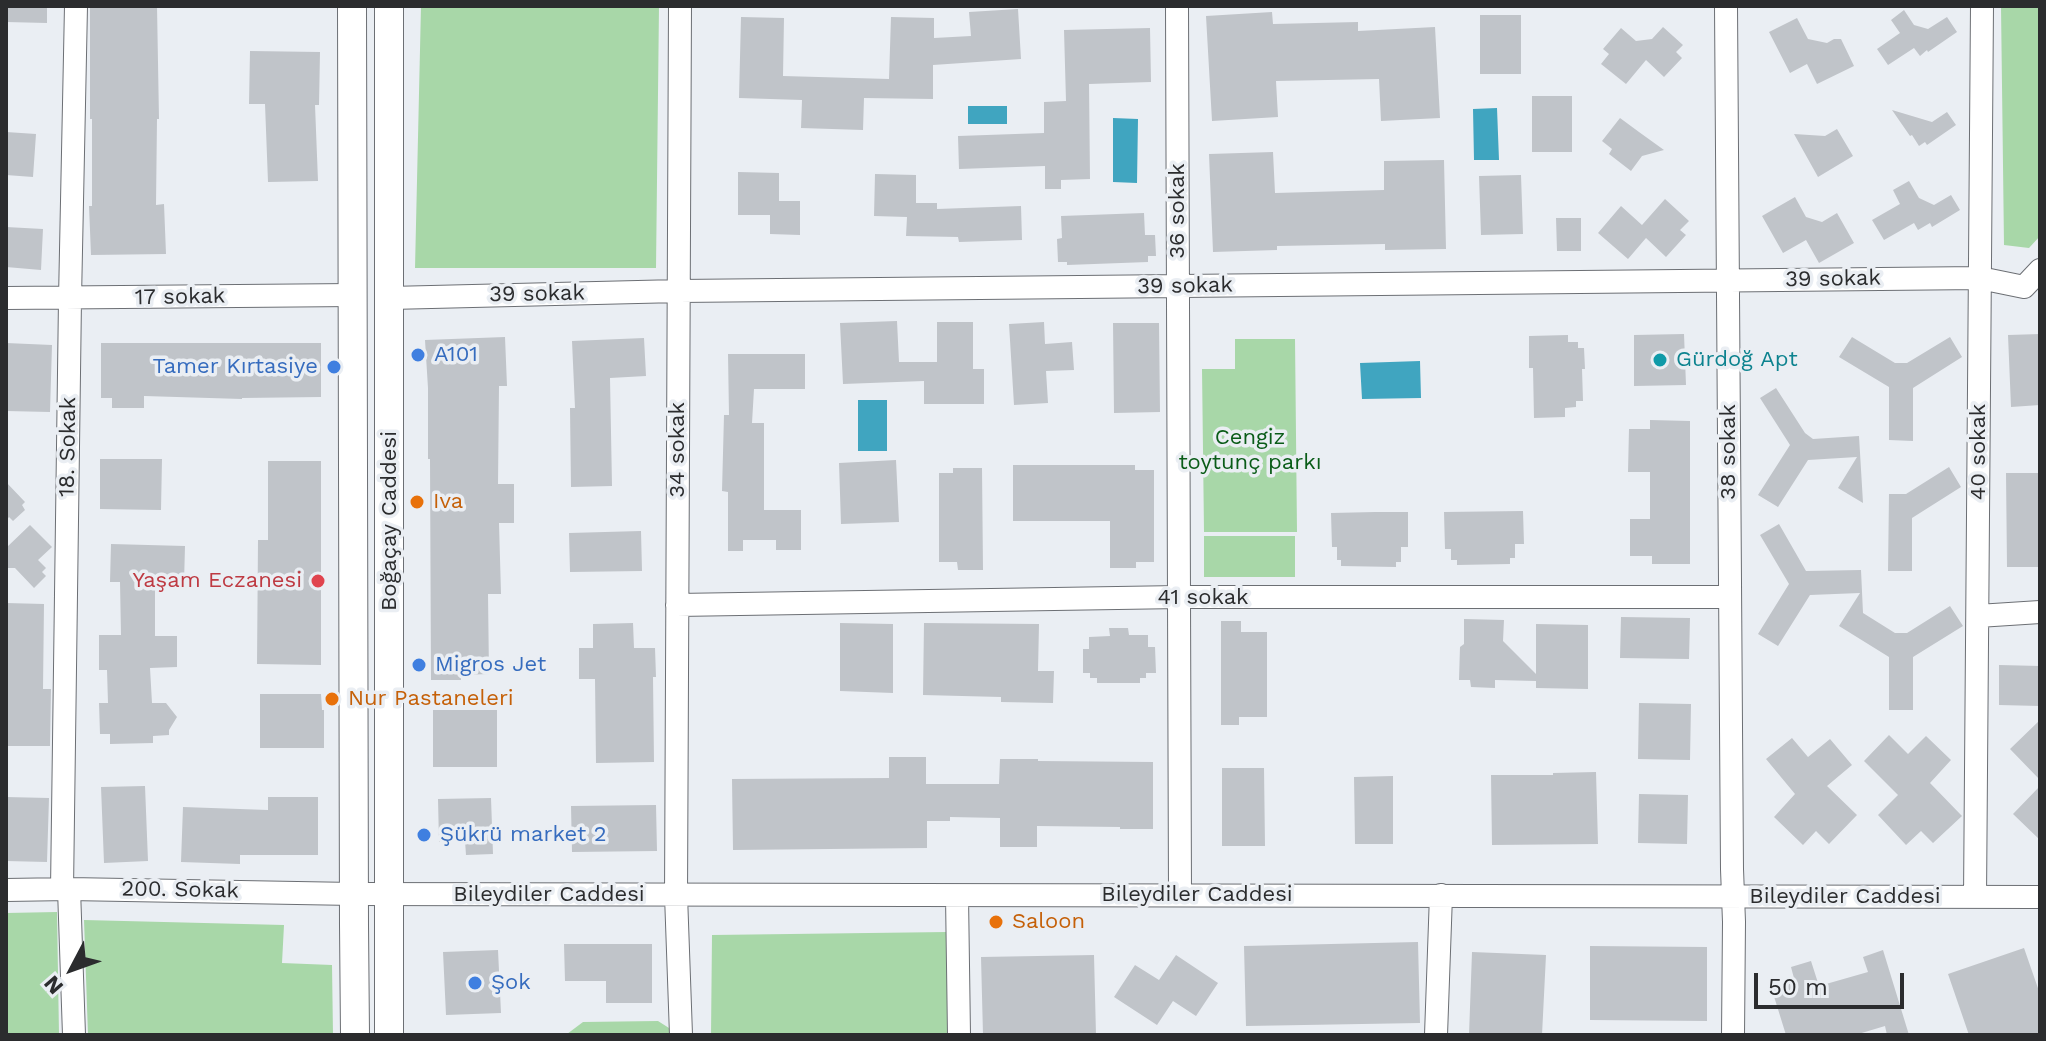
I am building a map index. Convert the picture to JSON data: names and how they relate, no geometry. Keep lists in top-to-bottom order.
{
  "streets": {
    "main road": ["Boğaçay Caddesi"],
    "street": [
      "36 sokak",
      "39 sokak",
      "17 sokak",
      "18. Sokak",
      "34 sokak",
      "38 sokak",
      "40 sokak",
      "41 sokak",
      "200. Sokak",
      "Bileydiler Caddesi"
    ]
  },
  "crossings": [
    ["36 sokak", "39 sokak"],
    ["36 sokak", "41 sokak"],
    ["36 sokak", "Bileydiler Caddesi"],
    ["39 sokak", "34 sokak"],
    ["39 sokak", "38 sokak"],
    ["39 sokak", "40 sokak"],
    ["39 sokak", "Boğaçay Caddesi"],
    ["17 sokak", "18. Sokak"],
    ["17 sokak", "Boğaçay Caddesi"],
    ["18. Sokak", "200. Sokak"],
    ["34 sokak", "41 sokak"],
    ["34 sokak", "Bileydiler Caddesi"],
    ["38 sokak", "41 sokak"],
    ["38 sokak", "Bileydiler Caddesi"],
    ["40 sokak", "Bileydiler Caddesi"],
    ["Boğaçay Caddesi", "200. Sokak"],
    ["Boğaçay Caddesi", "Bileydiler Caddesi"],
    ["200. Sokak", "Bileydiler Caddesi"]
  ],
  "parks": ["Cengiz toytunç parkı"],
  "places": [
    "A101",
    "Gürdoğ Apt",
    "Tamer Kırtasiye",
    "Iva",
    "Yaşam Eczanesi",
    "Migros Jet",
    "Nur Pastaneleri",
    "Şükrü market 2",
    "Saloon",
    "Şok"
  ],
  "scale_bar": "50 m",
  "north": "bottom left"
}
